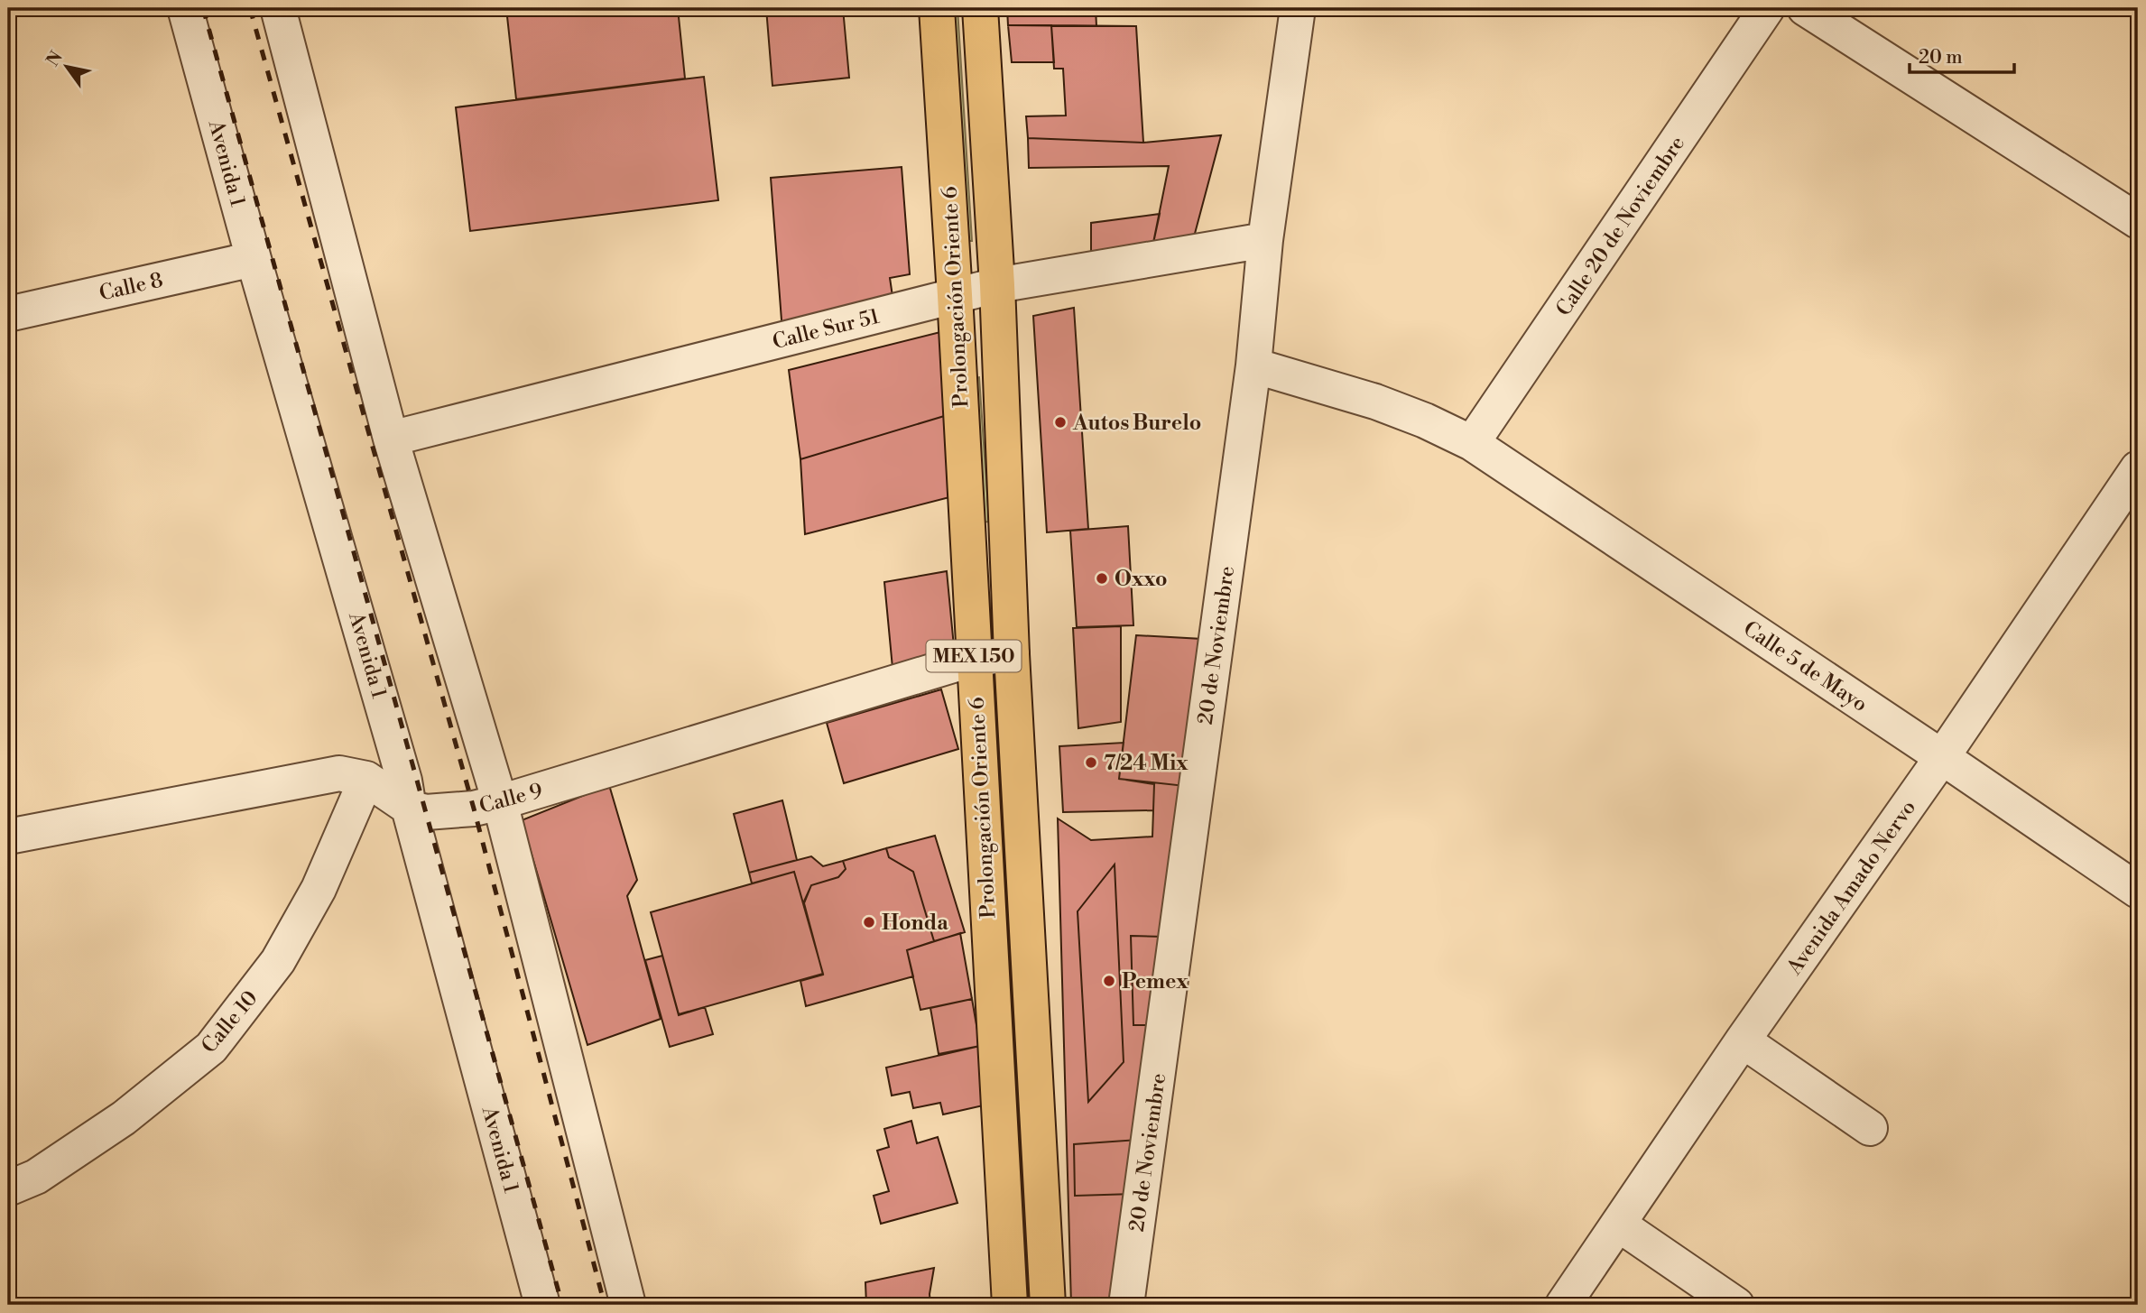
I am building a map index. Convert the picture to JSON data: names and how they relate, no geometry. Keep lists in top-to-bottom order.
{
  "streets": {
    "main road": ["Prolongación Oriente 6", "MEX 150"],
    "street": [
      "Avenida 1",
      "Calle 20 de Noviembre",
      "Calle 8",
      "Calle Sur 51",
      "20 de Noviembre",
      "Calle 5 de Mayo",
      "Calle 9",
      "Avenida Amado Nervo",
      "Calle 10"
    ]
  },
  "crossings": [
    ["Avenida 1", "Calle 8"],
    ["Avenida 1", "Calle 9"],
    ["Calle 20 de Noviembre", "Calle 5 de Mayo"],
    ["Prolongación Oriente 6", "Calle Sur 51"],
    ["Prolongación Oriente 6", "Calle 9"],
    ["Calle Sur 51", "20 de Noviembre"],
    ["Calle 5 de Mayo", "Avenida Amado Nervo"],
    ["Calle 9", "Calle 10"]
  ],
  "places": [
    "Autos Burelo",
    "Oxxo",
    "7/24 Mix",
    "Honda",
    "Pemex"
  ],
  "scale_bar": "20 m",
  "north": "top left"
}
